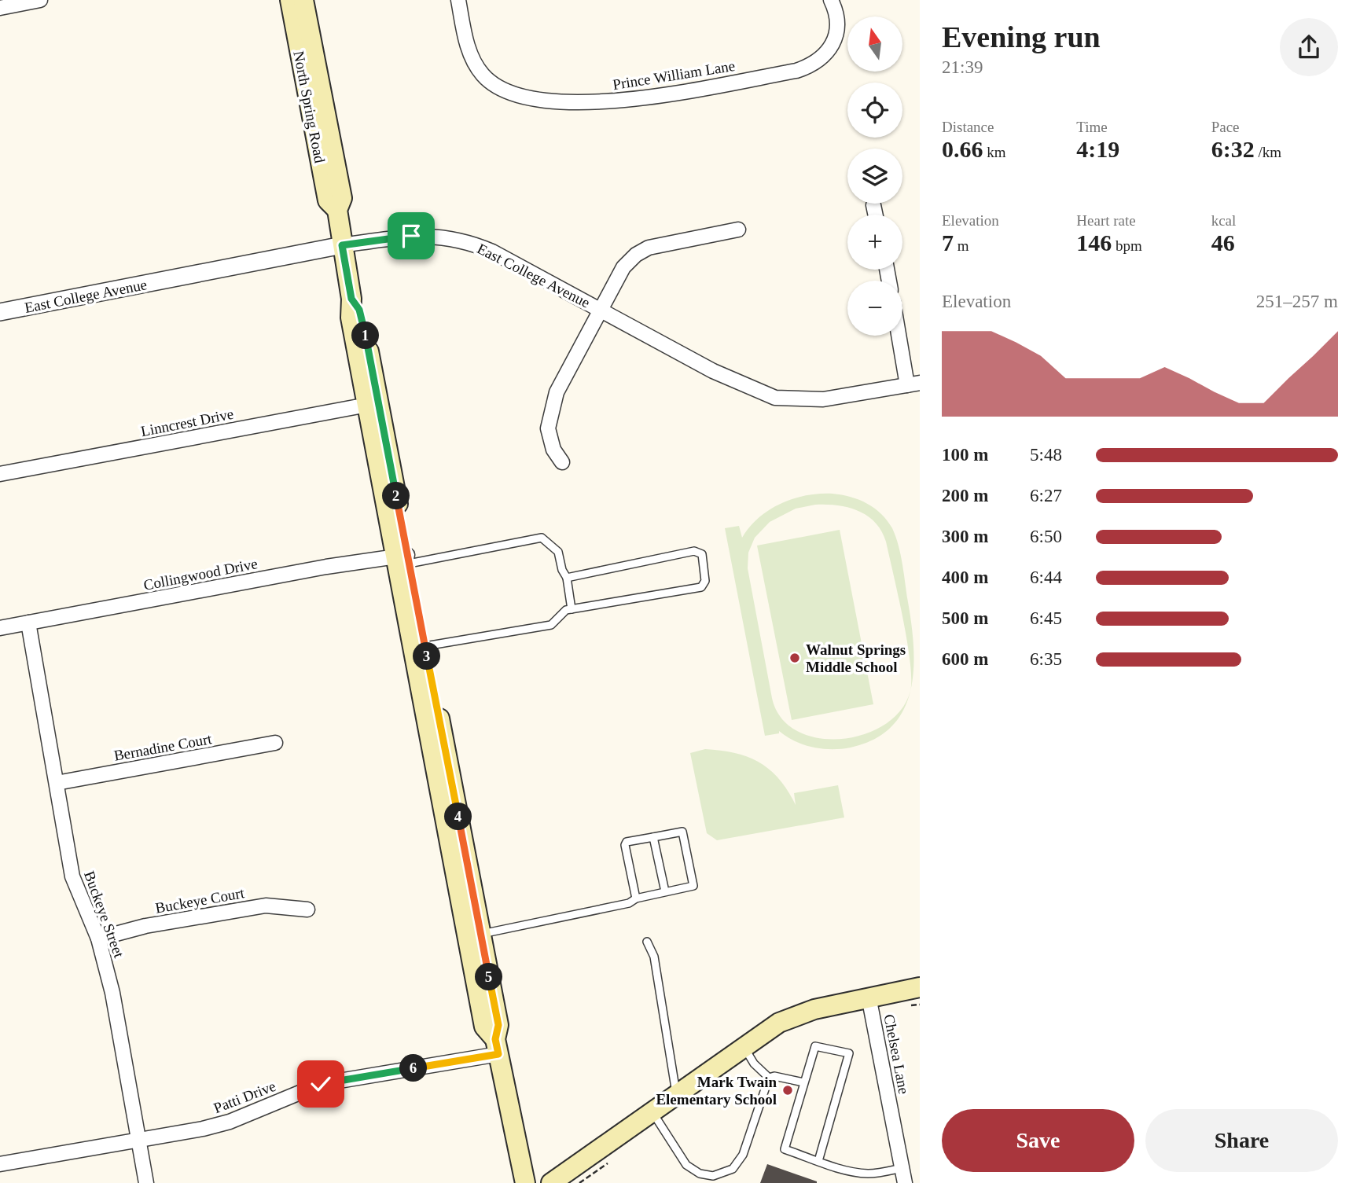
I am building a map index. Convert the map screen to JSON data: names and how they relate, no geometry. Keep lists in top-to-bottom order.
{
  "streets": {
    "main road": ["North Spring Road"],
    "street": [
      "Prince William Lane",
      "East College Avenue",
      "Linncrest Drive",
      "Collingwood Drive",
      "Bernadine Court",
      "Buckeye Court",
      "Buckeye Street",
      "Chelsea Lane",
      "Patti Drive"
    ]
  },
  "crossings": [
    ["North Spring Road", "East College Avenue"],
    ["North Spring Road", "Linncrest Drive"],
    ["North Spring Road", "Collingwood Drive"],
    ["North Spring Road", "Patti Drive"],
    ["Collingwood Drive", "Buckeye Street"],
    ["Bernadine Court", "Buckeye Street"],
    ["Buckeye Court", "Buckeye Street"],
    ["Buckeye Street", "Patti Drive"]
  ],
  "places": ["Walnut Springs Middle School", "Mark Twain Elementary School"],
  "north": "top",
  "page": {
    "heading": ["Evening run", "21:39"],
    "map_buttons": ["+", "−"],
    "stats": [
      ["Distance", "0.66 km"],
      ["Time", "4:19"],
      ["Pace", "6:32 /km"],
      ["Elevation", "7 m"],
      ["Heart rate", "146 bpm"],
      ["kcal", "46"]
    ],
    "chart": ["Elevation", "251–257 m"],
    "pins": [
      "1",
      "2",
      "3",
      "4",
      "5",
      "6"
    ],
    "list": [
      {
        "name": "100 m",
        "note": "5:48"
      },
      {
        "name": "200 m",
        "note": "6:27"
      },
      {
        "name": "300 m",
        "note": "6:50"
      },
      {
        "name": "400 m",
        "note": "6:44"
      },
      {
        "name": "500 m",
        "note": "6:45"
      },
      {
        "name": "600 m",
        "note": "6:35"
      }
    ],
    "buttons": ["Save", "Share"]
  }
}
